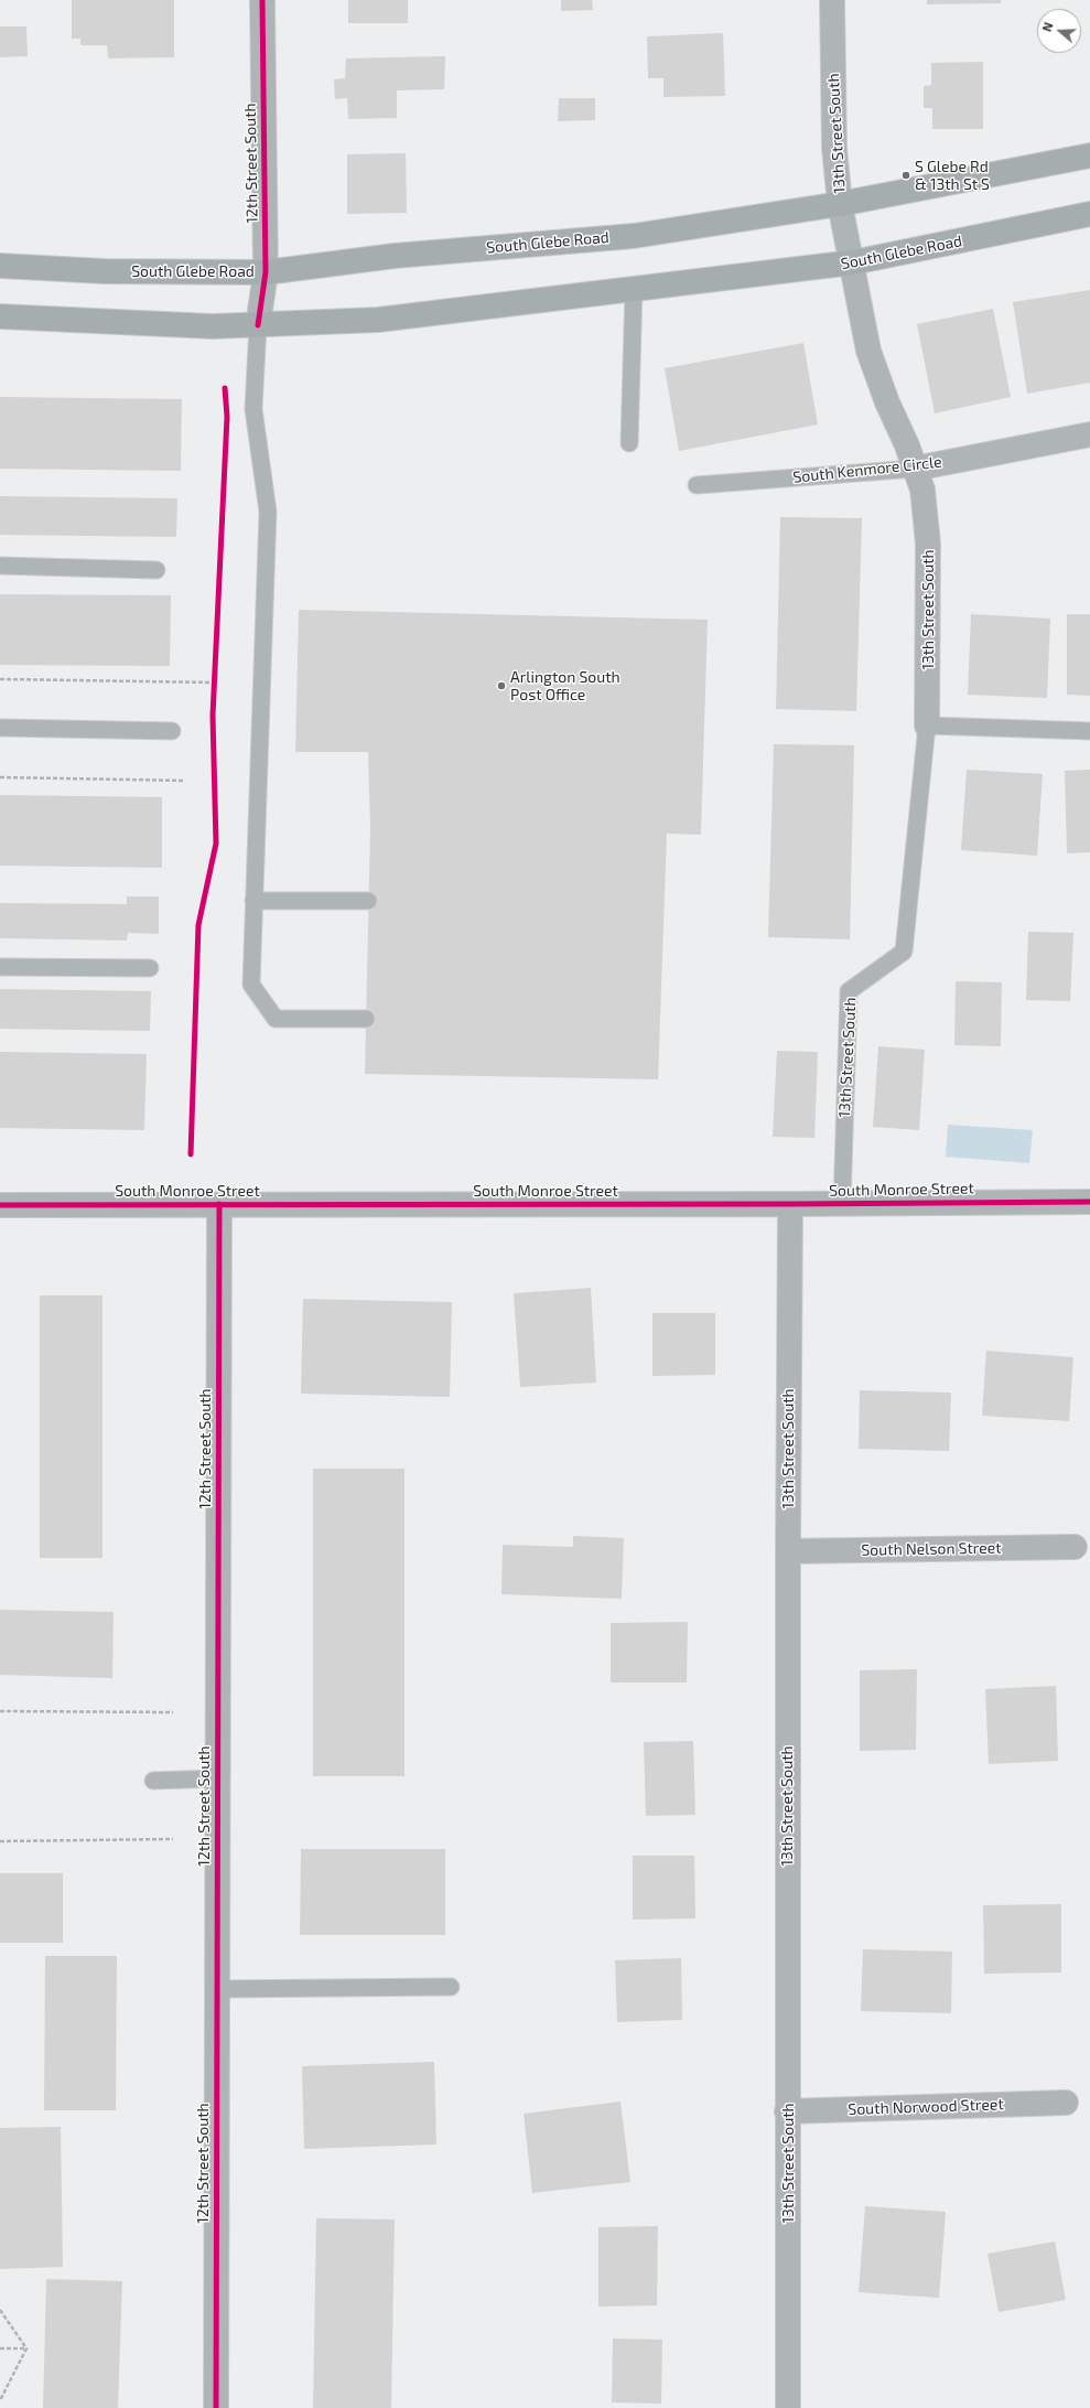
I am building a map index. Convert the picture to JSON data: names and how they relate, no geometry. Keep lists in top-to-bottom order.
{
  "streets": {
    "main road": ["South Glebe Road"],
    "street": [
      "13th Street South",
      "12th Street South",
      "South Kenmore Circle",
      "South Monroe Street",
      "South Nelson Street",
      "South Norwood Street"
    ]
  },
  "crossings": [
    ["13th Street South", "South Glebe Road"],
    ["13th Street South", "South Kenmore Circle"],
    ["13th Street South", "South Monroe Street"],
    ["13th Street South", "South Nelson Street"],
    ["13th Street South", "South Norwood Street"],
    ["12th Street South", "South Glebe Road"],
    ["12th Street South", "South Monroe Street"]
  ],
  "places": ["S Glebe Rd & 13th St S", "Arlington South Post Office"],
  "north": "left"
}
